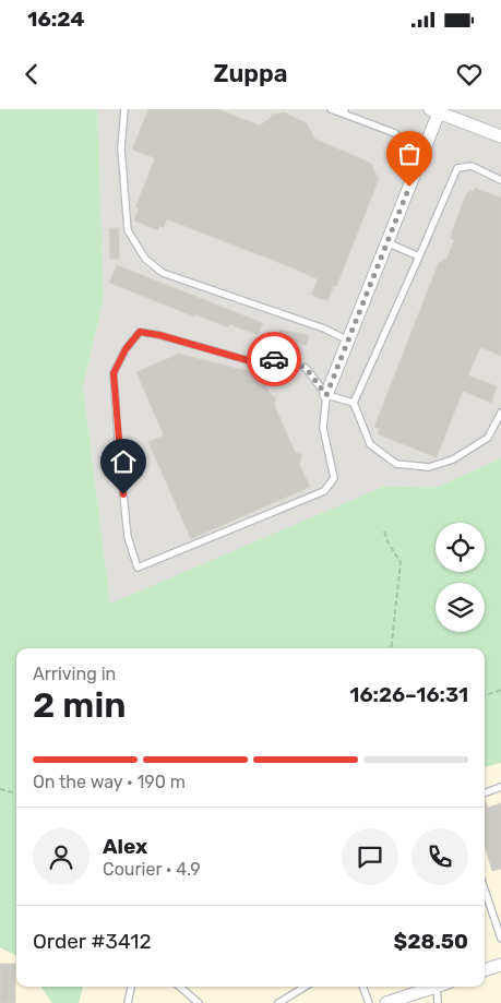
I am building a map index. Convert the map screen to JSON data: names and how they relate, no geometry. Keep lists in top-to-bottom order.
{
  "page": {
    "status": "16:24",
    "header": "Zuppa",
    "heading": ["2 min", "Arriving in", "16:26–16:31"],
    "panel": [
      "Alex",
      "Courier · 4.9",
      "Order #3412",
      "$28.50"
    ],
    "bar": "On the way · 190 m"
  }
}
